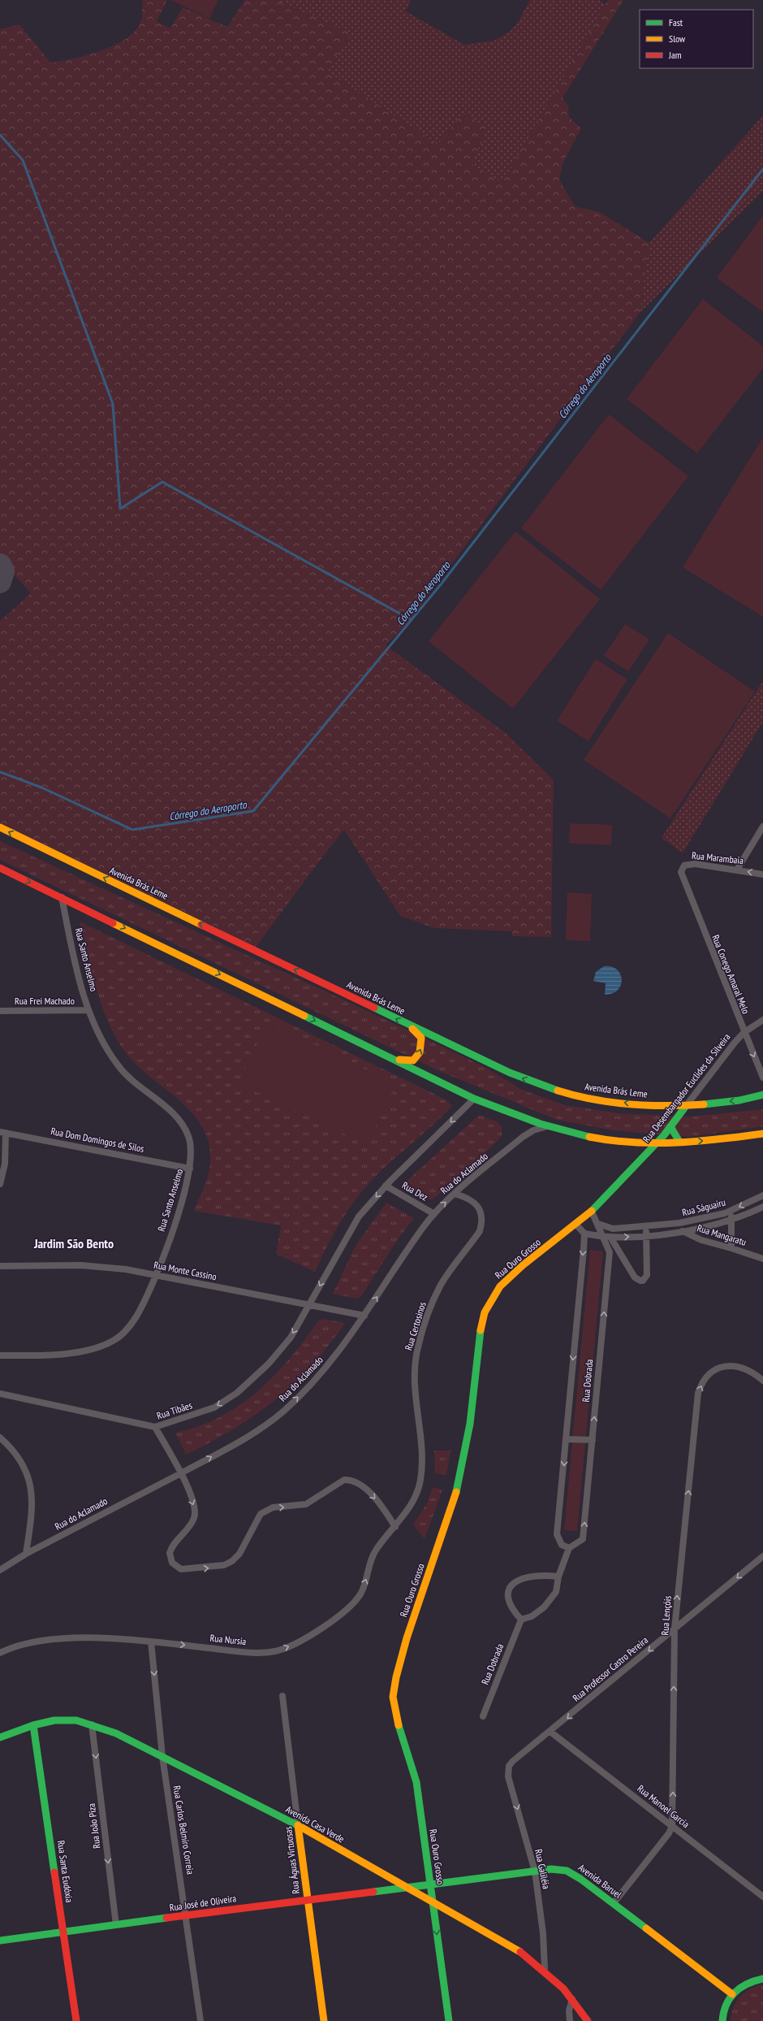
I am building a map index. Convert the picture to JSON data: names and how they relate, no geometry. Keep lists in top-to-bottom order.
{
  "streets": {
    "main road": [
      "Avenida Brás Leme",
      "Rua Desembargador Euclides da Silveira",
      "Rua Ouro Grosso",
      "Avenida Casa Verde",
      "Rua Águas Virtuosas",
      "Rua Santa Eudóxia",
      "Avenida Baruel",
      "Rua José de Oliveira"
    ],
    "street": [
      "Rua Marambaia",
      "Rua Santo Anselmo",
      "Rua Conego Amaral Melo",
      "Rua Frei Machado",
      "Rua Dom Domingos de Silos",
      "Rua do Aclamado",
      "Rua Dez",
      "Rua Ságuairu",
      "Rua Mangaratu",
      "Rua Monte Cassino",
      "Rua Certosinos",
      "Rua Dobrada",
      "Rua Tibães",
      "Rua Lençóis",
      "Rua Nursia",
      "Rua Professor Castro Pereira",
      "Rua Manoel Garcia",
      "Rua João Piza",
      "Rua Carlos Belmiro Correia",
      "Rua Galiléia"
    ]
  },
  "crossings": [
    ["Rua Marambaia", "Rua Conego Amaral Melo"],
    ["Avenida Brás Leme", "Rua Desembargador Euclides da Silveira"],
    ["Rua Santo Anselmo", "Rua Frei Machado"],
    ["Rua Santo Anselmo", "Rua Dom Domingos de Silos"],
    ["Rua Santo Anselmo", "Rua Monte Cassino"],
    ["Rua Conego Amaral Melo", "Rua Desembargador Euclides da Silveira"],
    ["Rua Desembargador Euclides da Silveira", "Rua Ouro Grosso"],
    ["Rua Desembargador Euclides da Silveira", "Rua Dobrada"],
    ["Rua do Aclamado", "Rua Dez"],
    ["Rua do Aclamado", "Rua Monte Cassino"],
    ["Rua do Aclamado", "Rua Certosinos"],
    ["Rua Dez", "Rua Tibães"],
    ["Rua Ságuairu", "Rua Mangaratu"],
    ["Rua Ságuairu", "Rua Dobrada"],
    ["Rua Ouro Grosso", "Rua Dobrada"],
    ["Rua Ouro Grosso", "Avenida Casa Verde"],
    ["Rua Ouro Grosso", "Avenida Baruel"],
    ["Rua Monte Cassino", "Rua Tibães"],
    ["Rua Certosinos", "Rua Nursia"],
    ["Rua Lençóis", "Rua Professor Castro Pereira"],
    ["Rua Lençóis", "Rua Manoel Garcia"],
    ["Rua Nursia", "Rua Carlos Belmiro Correia"],
    ["Rua Professor Castro Pereira", "Rua Manoel Garcia"],
    ["Rua Professor Castro Pereira", "Rua Galiléia"],
    ["Avenida Casa Verde", "Rua João Piza"],
    ["Avenida Casa Verde", "Rua Carlos Belmiro Correia"],
    ["Avenida Casa Verde", "Rua Águas Virtuosas"],
    ["Avenida Casa Verde", "Rua Galiléia"],
    ["Avenida Casa Verde", "Rua Santa Eudóxia"],
    ["Avenida Casa Verde", "Avenida Baruel"],
    ["Avenida Casa Verde", "Rua José de Oliveira"],
    ["Rua João Piza", "Rua José de Oliveira"],
    ["Rua Carlos Belmiro Correia", "Rua José de Oliveira"],
    ["Rua Águas Virtuosas", "Rua José de Oliveira"],
    ["Rua Galiléia", "Avenida Baruel"],
    ["Rua Santa Eudóxia", "Rua José de Oliveira"],
    ["Avenida Baruel", "Rua José de Oliveira"]
  ],
  "one_way": [
    "Rua do Aclamado",
    "Rua Tibães",
    "Rua Lençóis",
    "Rua Nursia",
    "Rua Professor Castro Pereira",
    "Rua João Piza",
    "Rua Galiléia"
  ],
  "districts": ["Jardim São Bento"],
  "water": ["Córrego do Aeroporto"],
  "legend": ["Fast", "Slow", "Jam"]
}
